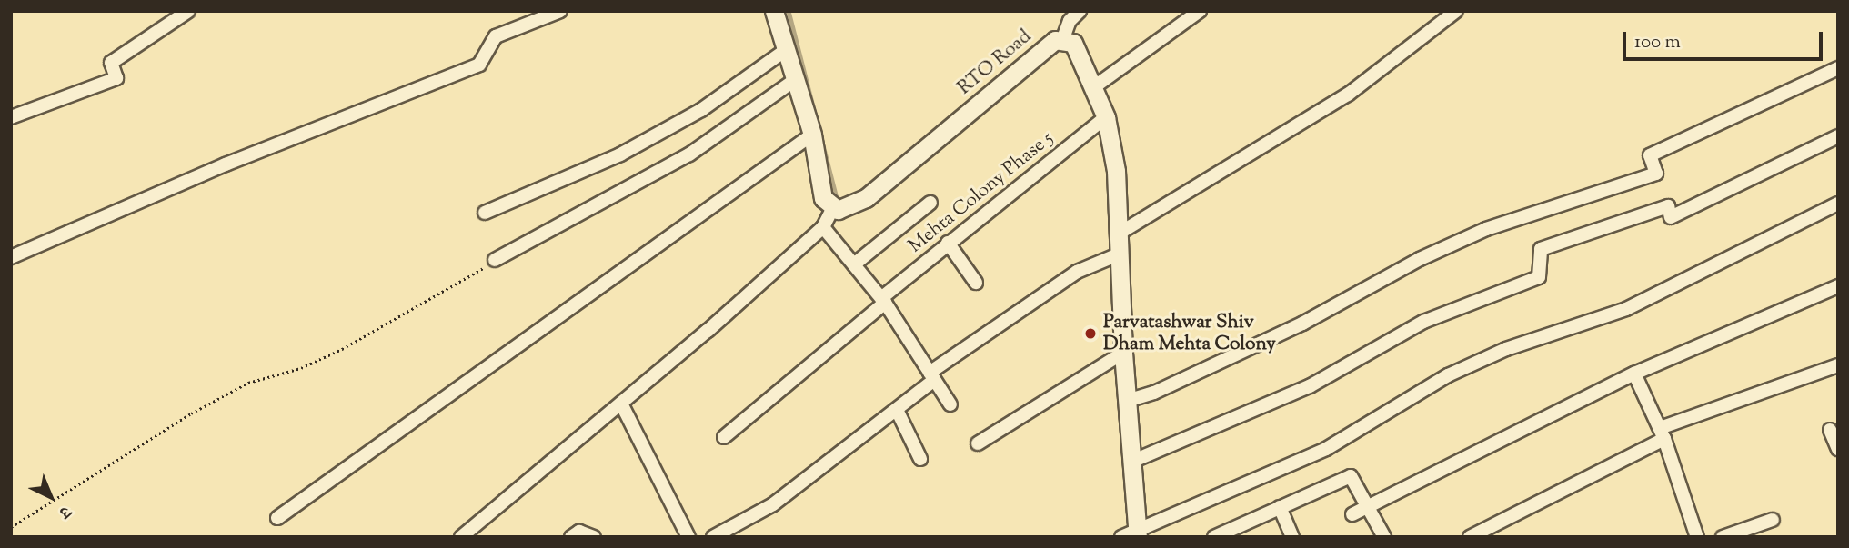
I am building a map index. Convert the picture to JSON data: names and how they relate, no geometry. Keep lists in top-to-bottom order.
{
  "streets": {
    "street": ["RTO Road", "Mehta Colony Phase 5"]
  },
  "crossings": [
    ["RTO Road", "Mehta Colony Phase 5"]
  ],
  "places": ["Parvatashwar Shiv Dham Mehta Colony"],
  "scale_bar": "100 m",
  "north": "bottom right"
}
